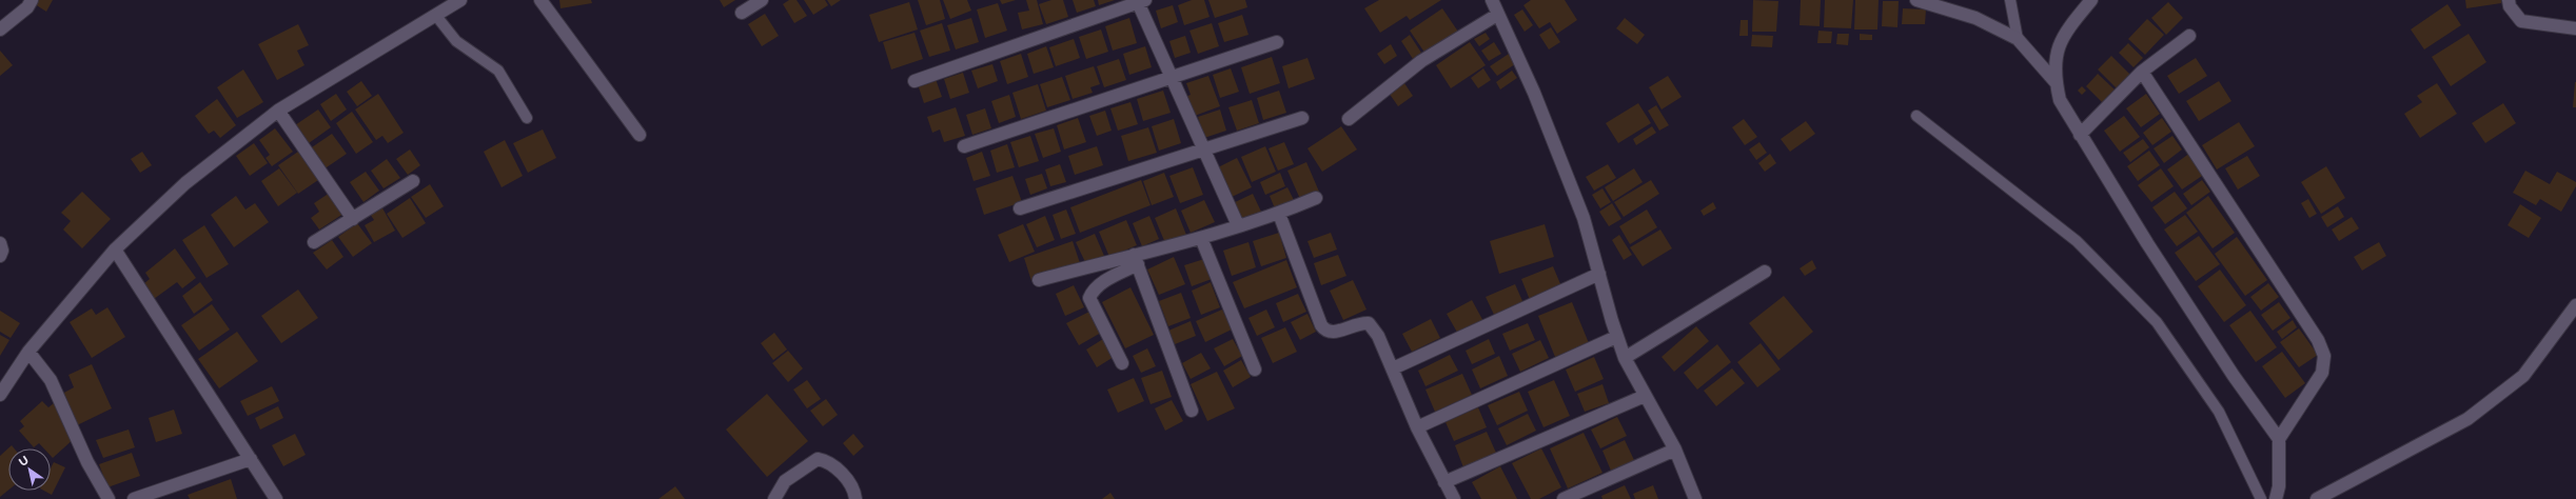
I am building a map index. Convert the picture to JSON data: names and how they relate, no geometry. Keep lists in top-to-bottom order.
{
  "north": "top left"
}
